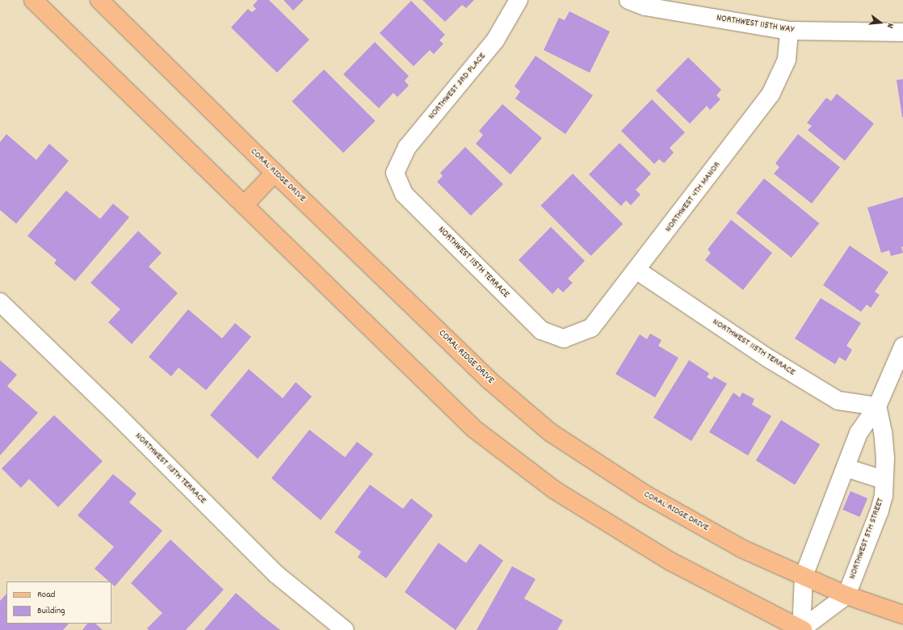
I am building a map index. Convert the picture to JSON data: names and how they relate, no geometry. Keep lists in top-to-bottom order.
{
  "streets": {
    "main road": ["CORAL RIDGE DRIVE"],
    "street": [
      "NORTHWEST 115TH WAY",
      "NORTHWEST 3RD PLACE",
      "NORTHWEST 4TH MANOR",
      "NORTHWEST 115TH TERRACE",
      "NORTHWEST 113TH TERRACE",
      "NORTHWEST 5TH STREET"
    ]
  },
  "crossings": [
    ["NORTHWEST 115TH WAY", "NORTHWEST 4TH MANOR"],
    ["NORTHWEST 3RD PLACE", "NORTHWEST 115TH TERRACE"],
    ["CORAL RIDGE DRIVE", "NORTHWEST 5TH STREET"],
    ["NORTHWEST 4TH MANOR", "NORTHWEST 115TH TERRACE"],
    ["NORTHWEST 115TH TERRACE", "NORTHWEST 5TH STREET"]
  ],
  "legend": ["Road", "Building"],
  "north": "right"
}
